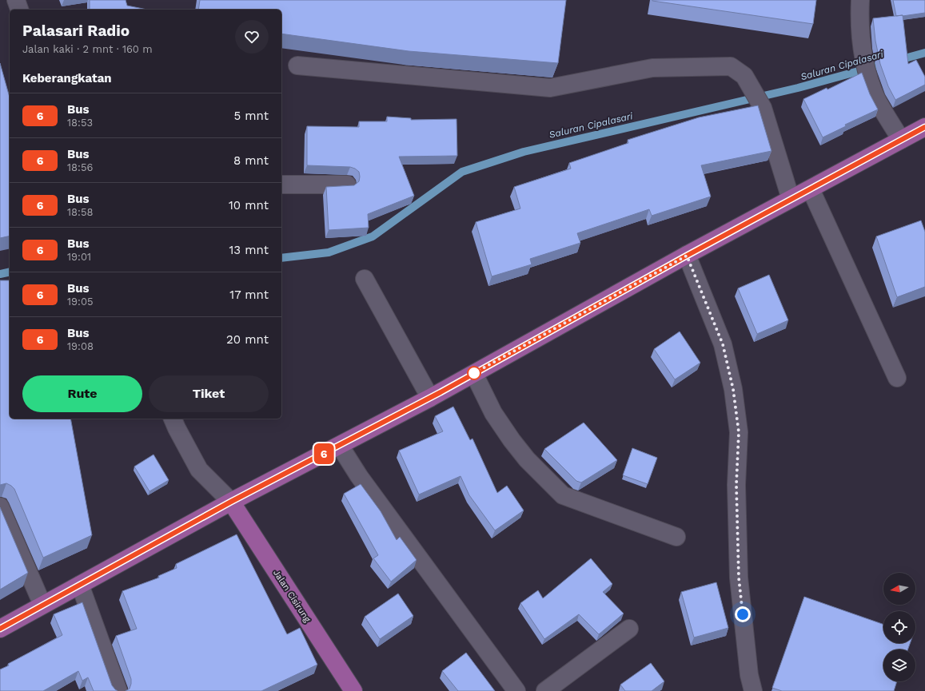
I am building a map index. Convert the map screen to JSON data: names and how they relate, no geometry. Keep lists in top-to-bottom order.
{
  "streets": {
    "main road": ["Jalan Cisirung"]
  },
  "water": ["Saluran Cipalasari"],
  "lines": ["bus line 6"],
  "north": "left",
  "page": {
    "on_map": "6",
    "heading": [
      ["Palasari Radio", "Jalan kaki · 2 mnt · 160 m"],
      "Keberangkatan"
    ],
    "list": [
      {
        "mark": "6",
        "name": "Bus",
        "note": "18:53",
        "value": "5 mnt"
      },
      {
        "mark": "6",
        "name": "Bus",
        "note": "18:56",
        "value": "8 mnt"
      },
      {
        "mark": "6",
        "name": "Bus",
        "note": "18:58",
        "value": "10 mnt"
      },
      {
        "mark": "6",
        "name": "Bus",
        "note": "19:01",
        "value": "13 mnt"
      },
      {
        "mark": "6",
        "name": "Bus",
        "note": "19:05",
        "value": "17 mnt"
      },
      {
        "mark": "6",
        "name": "Bus",
        "note": "19:08",
        "value": "20 mnt"
      }
    ],
    "buttons": ["Rute", "Tiket"]
  }
}
